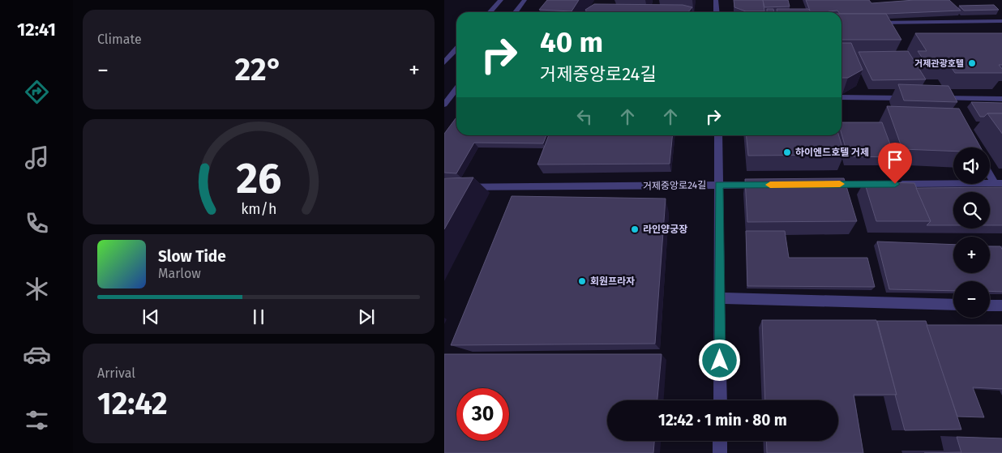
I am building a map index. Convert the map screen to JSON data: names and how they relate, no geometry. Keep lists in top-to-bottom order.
{
  "streets": {
    "street": ["거제중앙로24길"]
  },
  "places": [
    "거제관광호텔",
    "하이엔드호텔 거제",
    "라인양궁장",
    "회원프라자"
  ],
  "page": {
    "tabs": "12:41",
    "tile": [
      "Climate",
      ["Arrival", "12:42"]
    ],
    "turn": ["40 m", "거제중앙로24길"],
    "heat": ["−", "22°", "+"],
    "map_buttons": ["+", "−"],
    "song": ["Slow Tide", "Marlow"],
    "limit": "30",
    "trip": "12:42 · 1 min · 80 m",
    "gauge": ["26", "km/h"]
  }
}
